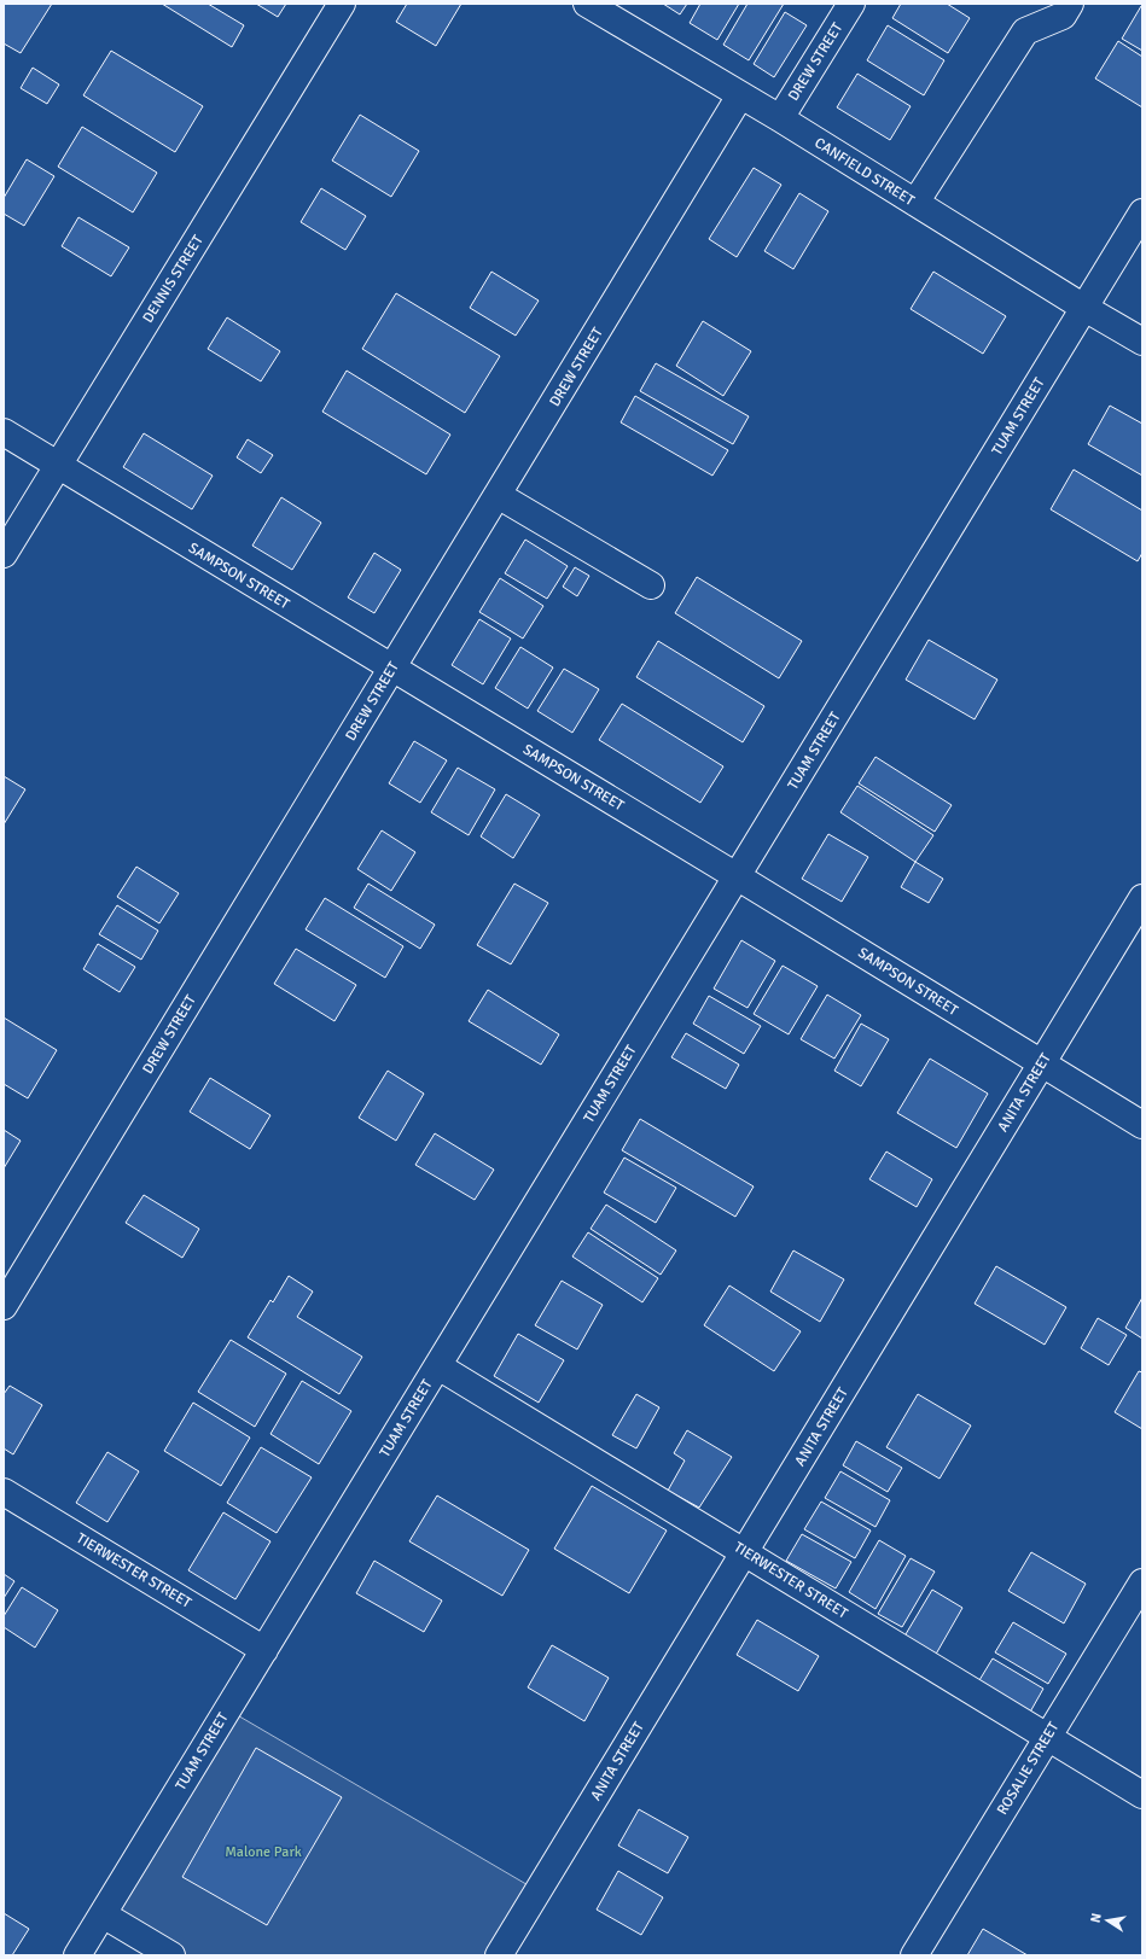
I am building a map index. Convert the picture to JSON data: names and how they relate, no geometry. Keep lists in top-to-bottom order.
{
  "streets": {
    "street": [
      "DREW STREET",
      "CANFIELD STREET",
      "DENNIS STREET",
      "TUAM STREET",
      "SAMPSON STREET",
      "ANITA STREET",
      "TIERWESTER STREET",
      "ROSALIE STREET"
    ]
  },
  "crossings": [
    ["DREW STREET", "CANFIELD STREET"],
    ["DREW STREET", "SAMPSON STREET"],
    ["CANFIELD STREET", "TUAM STREET"],
    ["DENNIS STREET", "SAMPSON STREET"],
    ["TUAM STREET", "SAMPSON STREET"],
    ["TUAM STREET", "TIERWESTER STREET"],
    ["SAMPSON STREET", "ANITA STREET"],
    ["ANITA STREET", "TIERWESTER STREET"],
    ["TIERWESTER STREET", "ROSALIE STREET"]
  ],
  "parks": ["Malone Park"],
  "north": "left"
}
